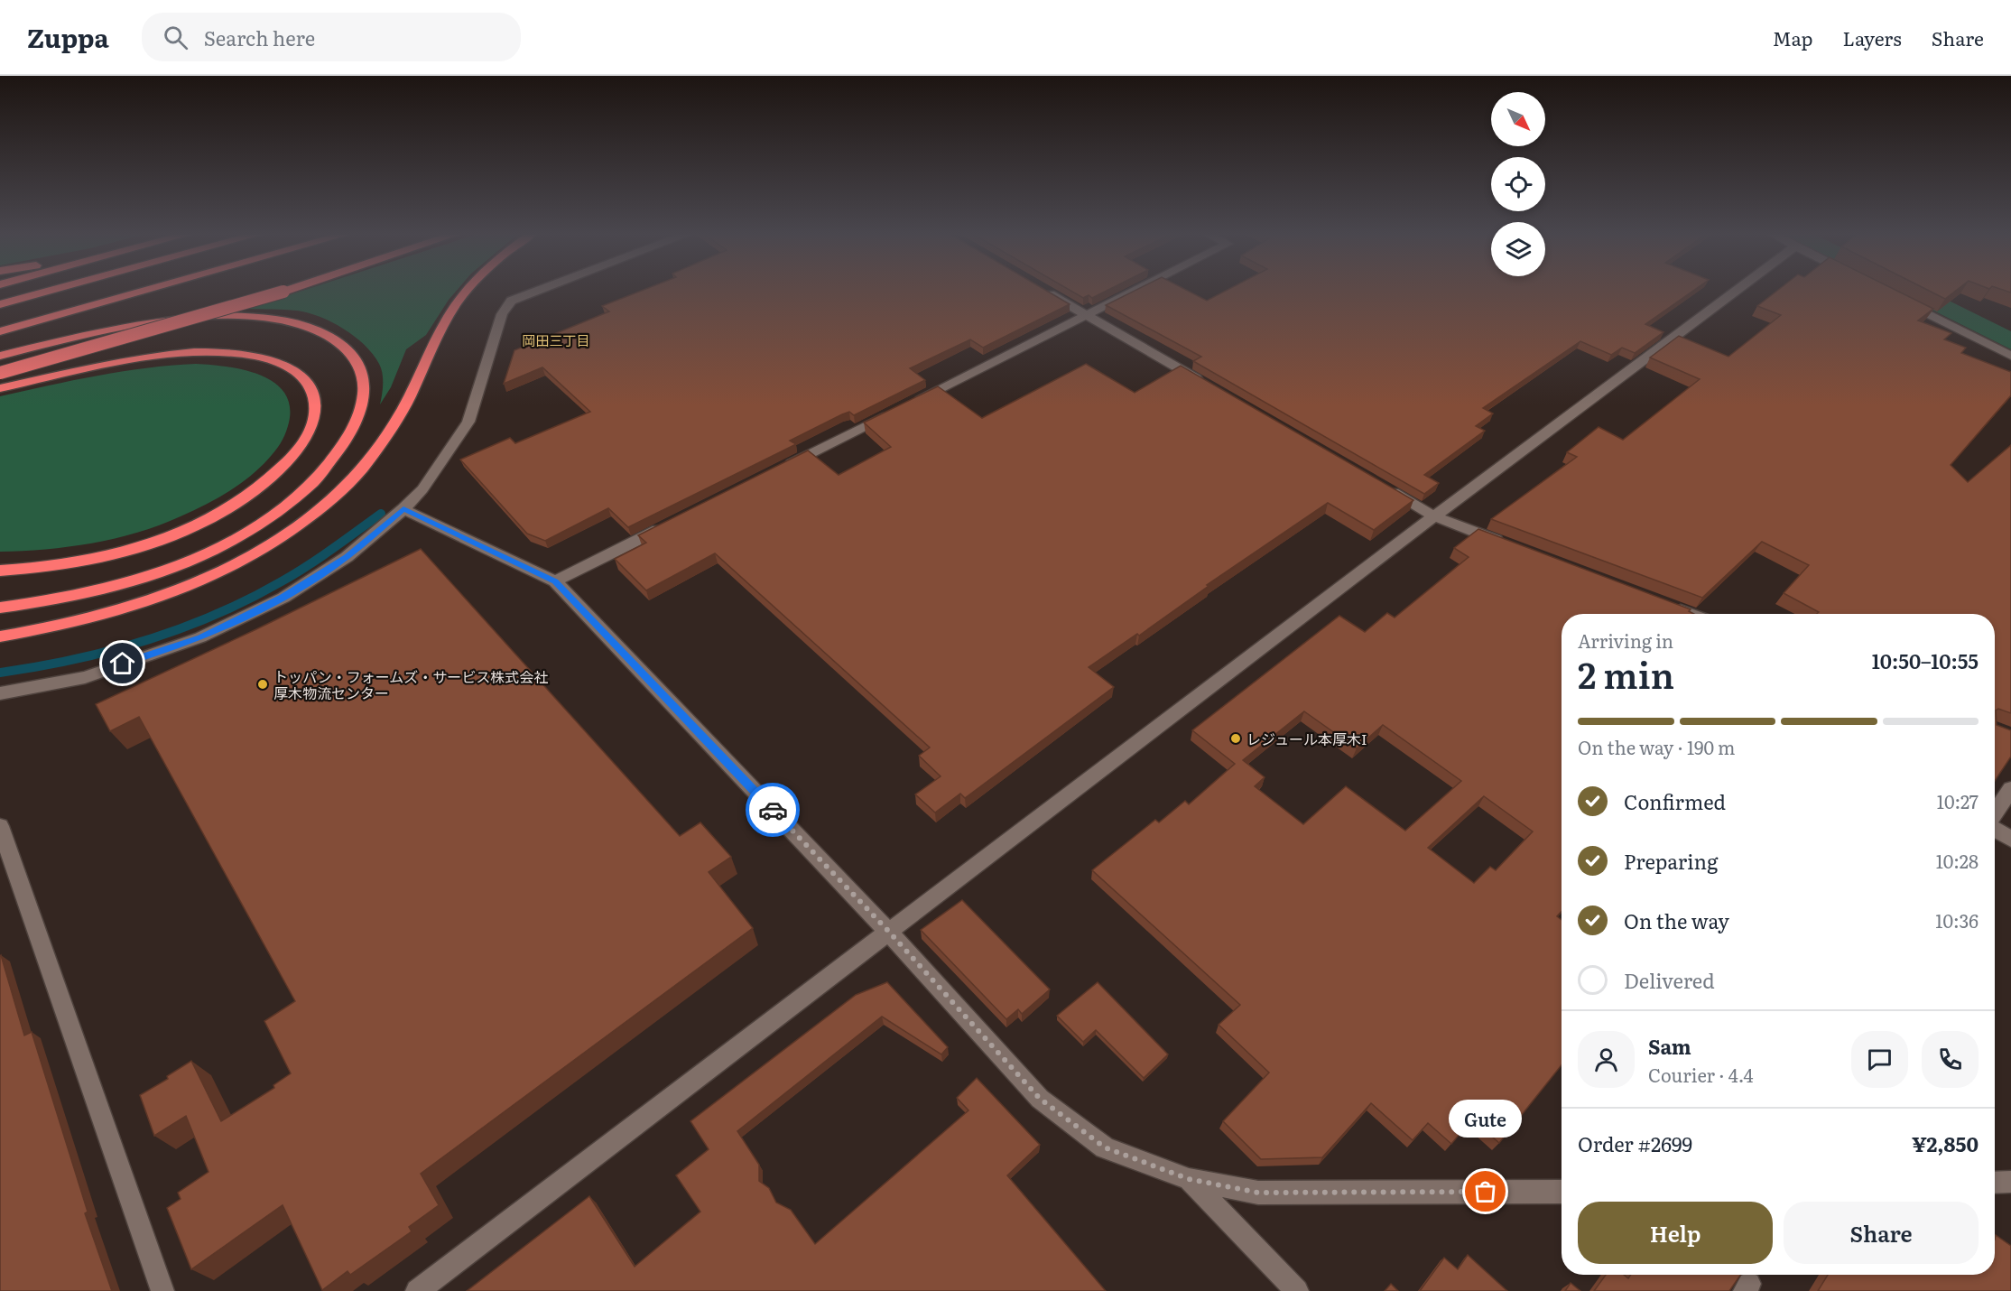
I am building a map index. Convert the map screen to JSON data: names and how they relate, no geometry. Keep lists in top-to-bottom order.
{
  "districts": ["岡田三丁目"],
  "places": ["トッパン・フォームズ・サービス株式会社 厚木物流センター", "レジュール本厚木I", "Gute"],
  "north": "bottom right",
  "page": {
    "header": "Zuppa",
    "search": "Search here",
    "nav": ["Map", "Layers", "Share"],
    "heading": ["2 min", "Arriving in", "10:50–10:55"],
    "panel": [
      "Sam",
      "Courier · 4.4",
      "Order #2699",
      "¥2,850"
    ],
    "bar": "On the way · 190 m",
    "list": [
      ["Confirmed", "10:27"],
      ["Preparing", "10:28"],
      ["On the way", "10:36"],
      "Delivered"
    ],
    "bubble": "Gute",
    "buttons": ["Help", "Share"]
  }
}
